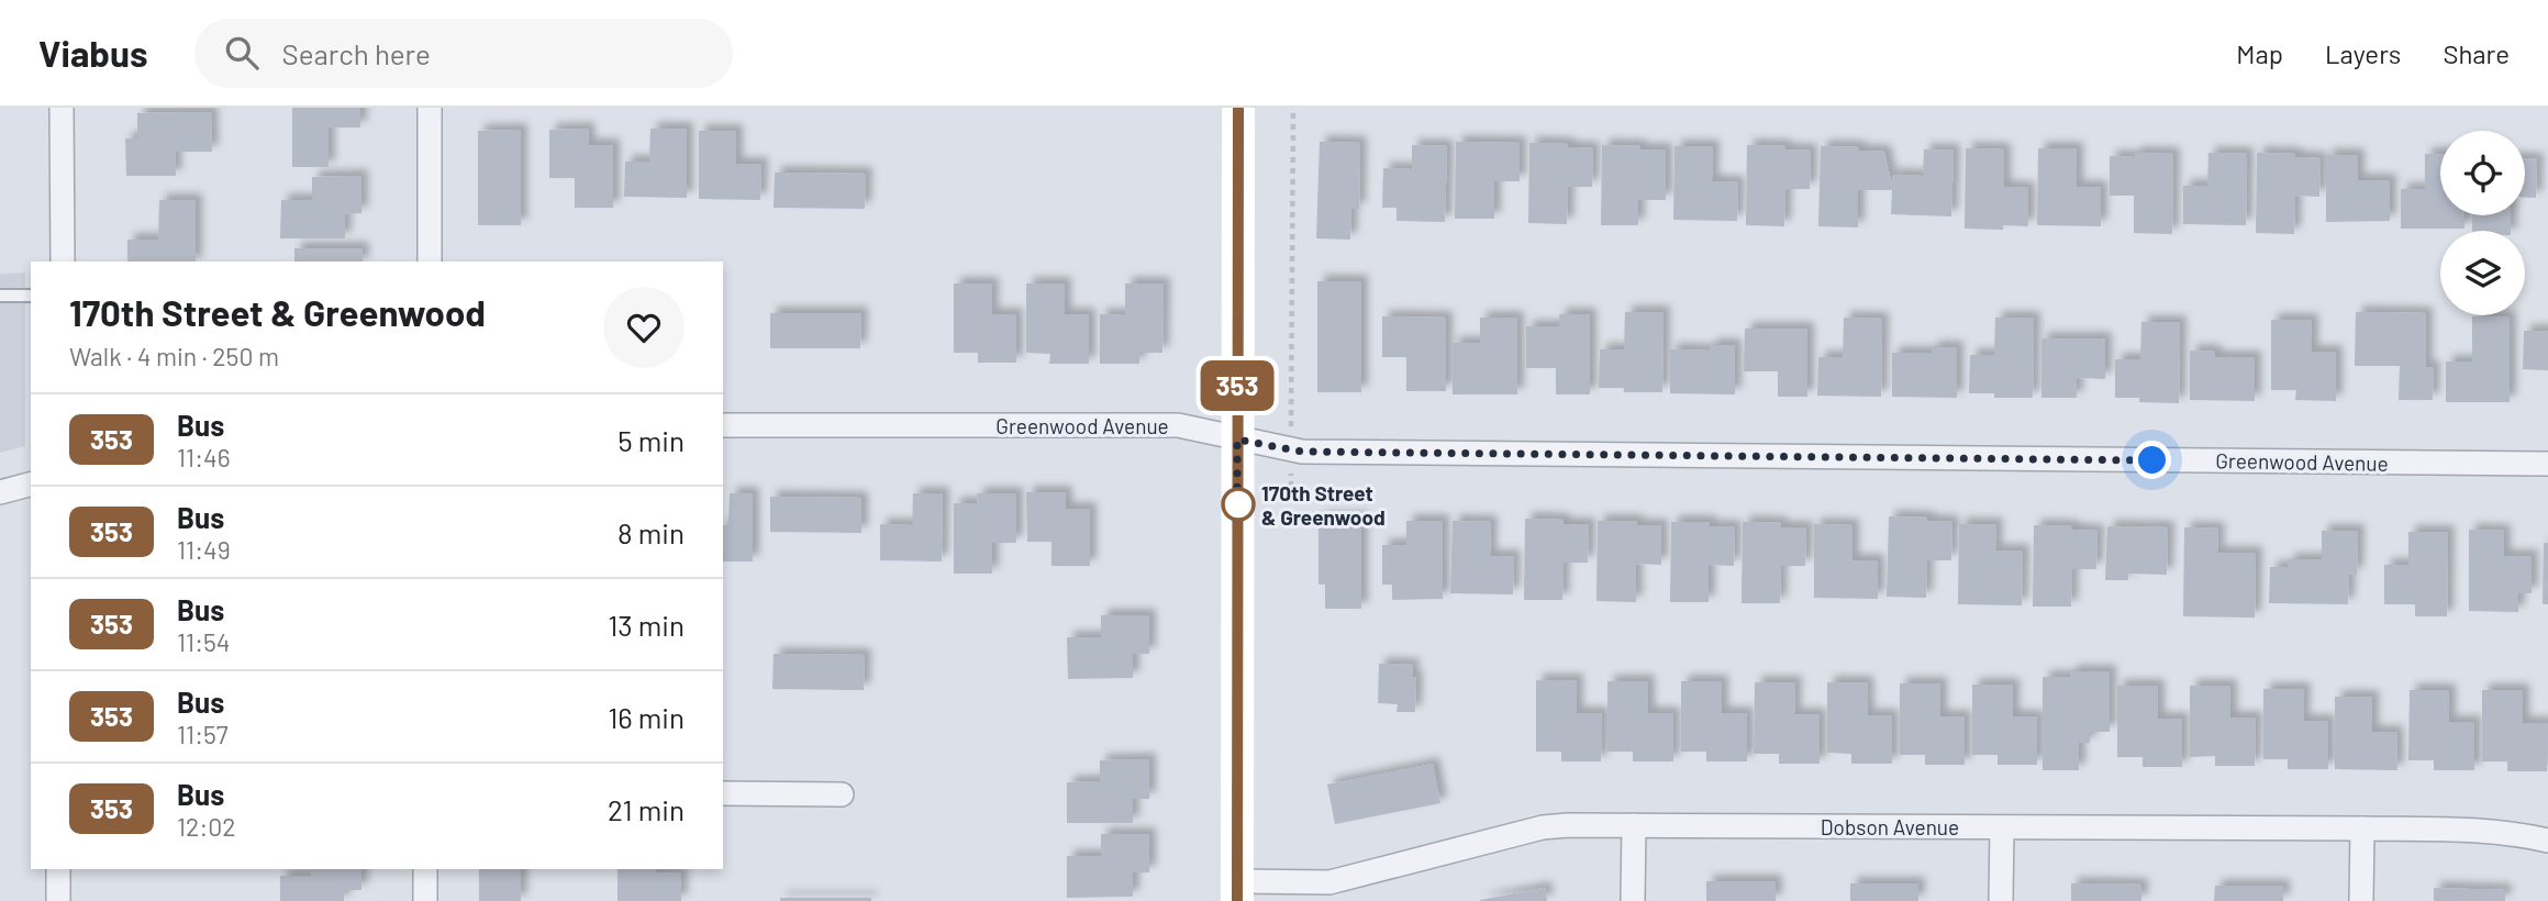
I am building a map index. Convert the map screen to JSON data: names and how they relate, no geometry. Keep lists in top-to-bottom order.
{
  "streets": {
    "street": ["Greenwood Avenue", "Dobson Avenue"]
  },
  "places": ["170th Street & Greenwood"],
  "lines": ["bus line 353"],
  "page": {
    "header": "Viabus",
    "search": "Search here",
    "nav": ["Map", "Layers", "Share"],
    "on_map": "353",
    "heading": ["170th Street & Greenwood", "Walk · 4 min · 250 m"],
    "list": [
      {
        "mark": "353",
        "name": "Bus",
        "note": "11:46",
        "value": "5 min"
      },
      {
        "mark": "353",
        "name": "Bus",
        "note": "11:49",
        "value": "8 min"
      },
      {
        "mark": "353",
        "name": "Bus",
        "note": "11:54",
        "value": "13 min"
      },
      {
        "mark": "353",
        "name": "Bus",
        "note": "11:57",
        "value": "16 min"
      },
      {
        "mark": "353",
        "name": "Bus",
        "note": "12:02",
        "value": "21 min"
      }
    ]
  }
}
